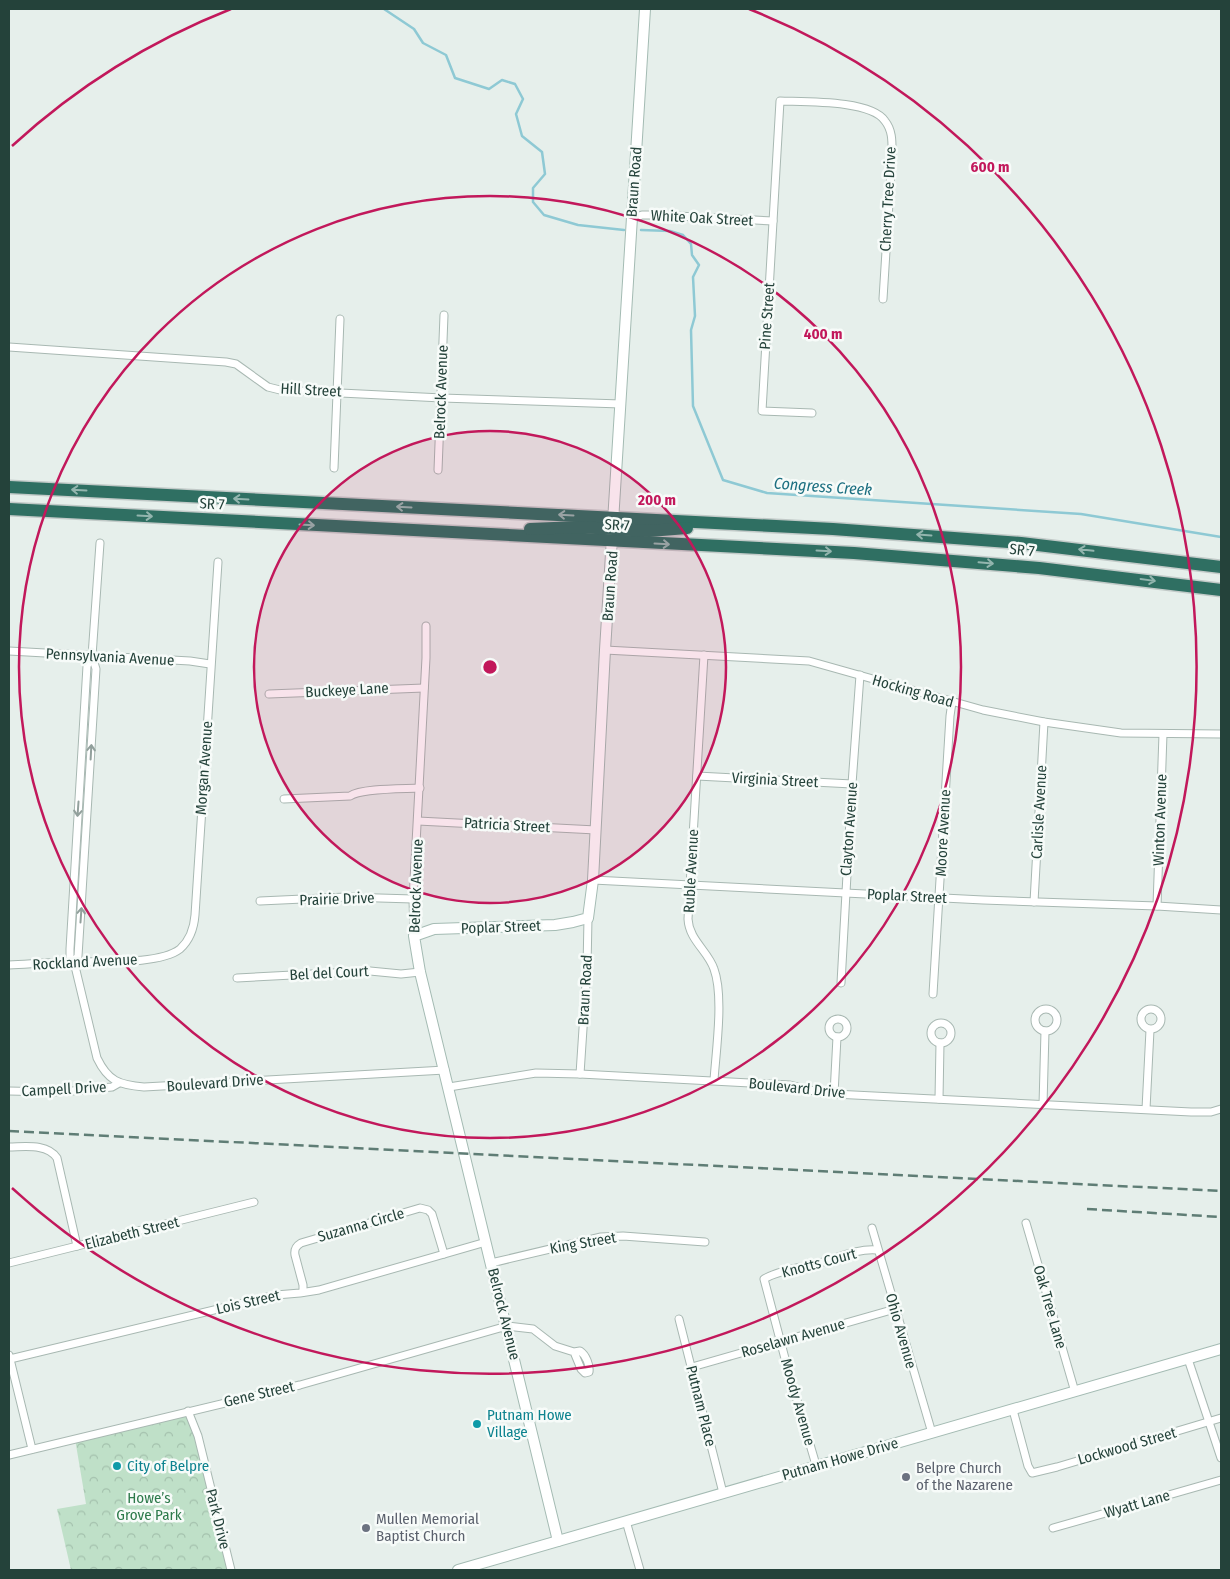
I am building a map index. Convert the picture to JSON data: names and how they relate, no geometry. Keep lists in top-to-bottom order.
{
  "streets": {
    "highway": ["SR 7"],
    "street": [
      "Braun Road",
      "Cherry Tree Drive",
      "White Oak Street",
      "Pine Street",
      "Hill Street",
      "Belrock Avenue",
      "Pennsylvania Avenue",
      "Buckeye Lane",
      "Hocking Road",
      "Morgan Avenue",
      "Virginia Street",
      "Carlisle Avenue",
      "Winton Avenue",
      "Patricia Street",
      "Clayton Avenue",
      "Moore Avenue",
      "Ruble Avenue",
      "Poplar Street",
      "Prairie Drive",
      "Rockland Avenue",
      "Bel del Court",
      "Boulevard Drive",
      "Campell Drive",
      "Suzanna Circle",
      "Elizabeth Street",
      "King Street",
      "Knotts Court",
      "Lois Street",
      "Oak Tree Lane",
      "Ohio Avenue",
      "Roselawn Avenue",
      "Gene Street",
      "Moody Avenue",
      "Putnam Place",
      "Lockwood Street",
      "Putnam Howe Drive",
      "Wyatt Lane",
      "Park Drive"
    ]
  },
  "crossings": [
    ["Braun Road", "White Oak Street"],
    ["Braun Road", "Hill Street"],
    ["Braun Road", "SR 7"],
    ["Braun Road", "Hocking Road"],
    ["Braun Road", "Patricia Street"],
    ["Braun Road", "Poplar Street"],
    ["Braun Road", "Boulevard Drive"],
    ["Cherry Tree Drive", "White Oak Street"],
    ["Cherry Tree Drive", "Pine Street"],
    ["White Oak Street", "Pine Street"],
    ["Hill Street", "Belrock Avenue"],
    ["Belrock Avenue", "Buckeye Lane"],
    ["Belrock Avenue", "Patricia Street"],
    ["Belrock Avenue", "Poplar Street"],
    ["Belrock Avenue", "Prairie Drive"],
    ["Belrock Avenue", "Bel del Court"],
    ["Belrock Avenue", "Boulevard Drive"],
    ["Belrock Avenue", "King Street"],
    ["Belrock Avenue", "Lois Street"],
    ["Belrock Avenue", "Gene Street"],
    ["Belrock Avenue", "Putnam Howe Drive"],
    ["Pennsylvania Avenue", "Morgan Avenue"],
    ["Hocking Road", "Carlisle Avenue"],
    ["Hocking Road", "Winton Avenue"],
    ["Hocking Road", "Clayton Avenue"],
    ["Hocking Road", "Moore Avenue"],
    ["Hocking Road", "Ruble Avenue"],
    ["Morgan Avenue", "Rockland Avenue"],
    ["Virginia Street", "Clayton Avenue"],
    ["Virginia Street", "Ruble Avenue"],
    ["Carlisle Avenue", "Poplar Street"],
    ["Winton Avenue", "Poplar Street"],
    ["Clayton Avenue", "Poplar Street"],
    ["Moore Avenue", "Poplar Street"],
    ["Ruble Avenue", "Poplar Street"],
    ["Ruble Avenue", "Boulevard Drive"],
    ["Boulevard Drive", "Campell Drive"],
    ["Suzanna Circle", "Lois Street"],
    ["Knotts Court", "Ohio Avenue"],
    ["Knotts Court", "Moody Avenue"],
    ["Oak Tree Lane", "Putnam Howe Drive"],
    ["Ohio Avenue", "Roselawn Avenue"],
    ["Ohio Avenue", "Putnam Howe Drive"],
    ["Roselawn Avenue", "Moody Avenue"],
    ["Roselawn Avenue", "Putnam Place"],
    ["Gene Street", "Park Drive"],
    ["Moody Avenue", "Putnam Howe Drive"],
    ["Putnam Place", "Putnam Howe Drive"],
    ["Lockwood Street", "Putnam Howe Drive"]
  ],
  "water": ["Congress Creek"],
  "parks": ["Howe’s Grove Park"],
  "places": [
    "Putnam Howe Village",
    "City of Belpre",
    "Belpre Church of the Nazarene",
    "Mullen Memorial Baptist Church"
  ],
  "rings": ["600 m", "400 m", "200 m"]
}
